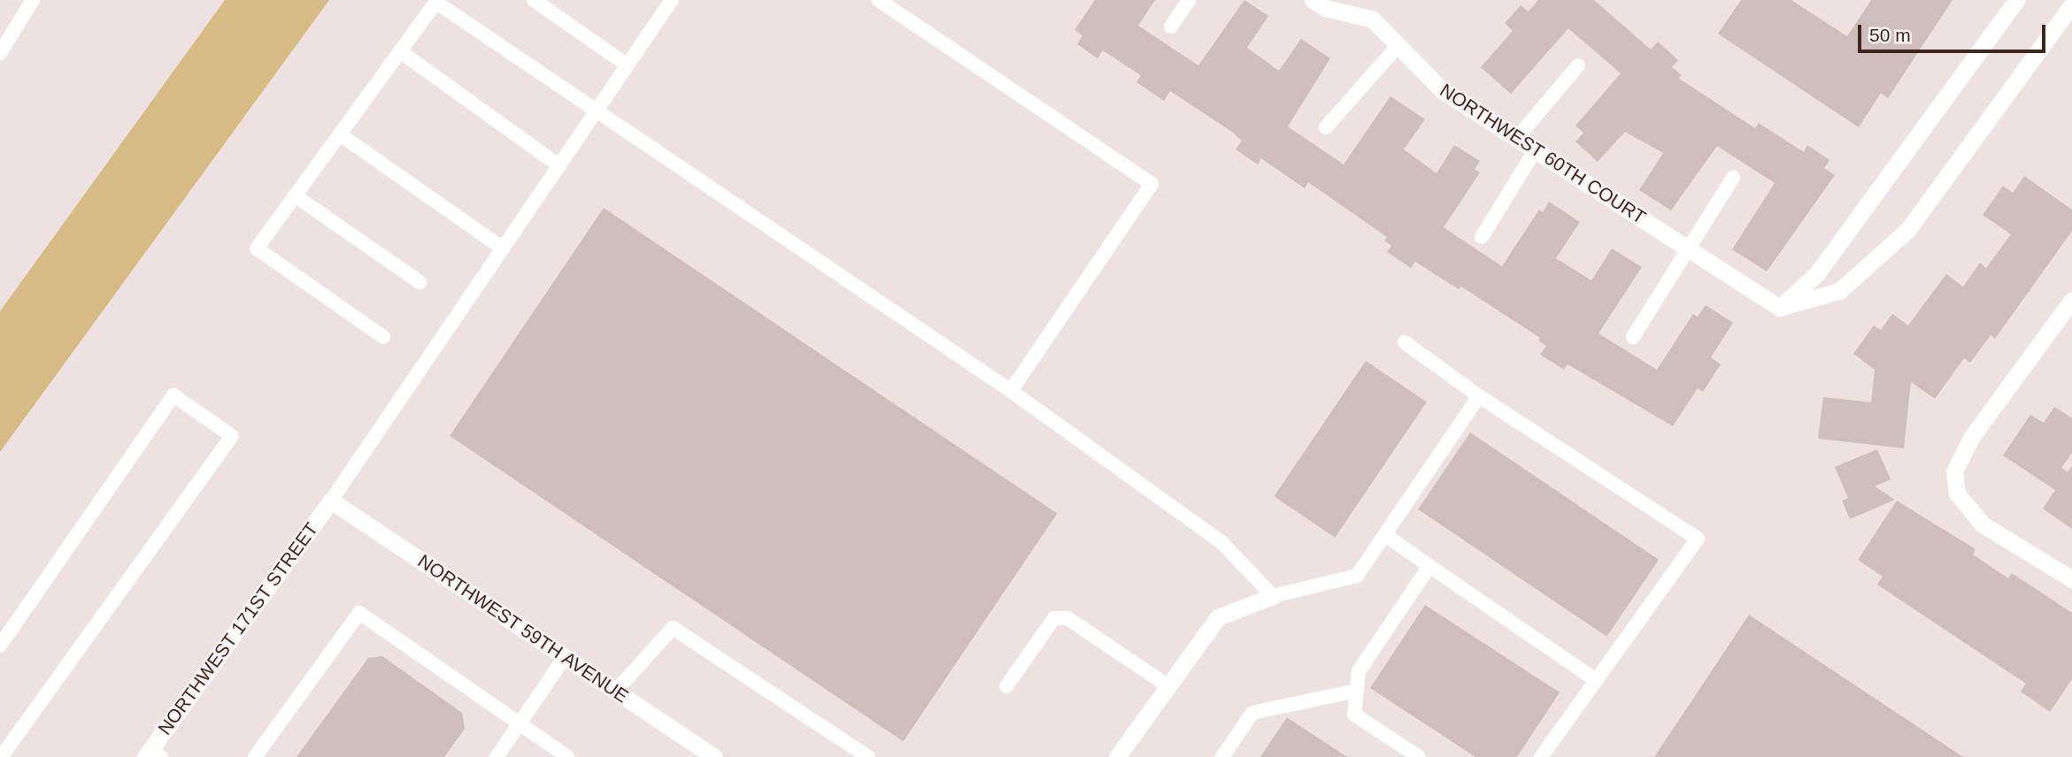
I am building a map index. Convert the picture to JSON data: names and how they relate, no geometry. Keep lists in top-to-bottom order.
{
  "streets": {
    "street": ["NORTHWEST 60TH COURT", "NORTHWEST 171ST STREET", "NORTHWEST 59TH AVENUE"]
  },
  "crossings": [
    ["NORTHWEST 171ST STREET", "NORTHWEST 59TH AVENUE"]
  ],
  "scale_bar": "50 m"
}
